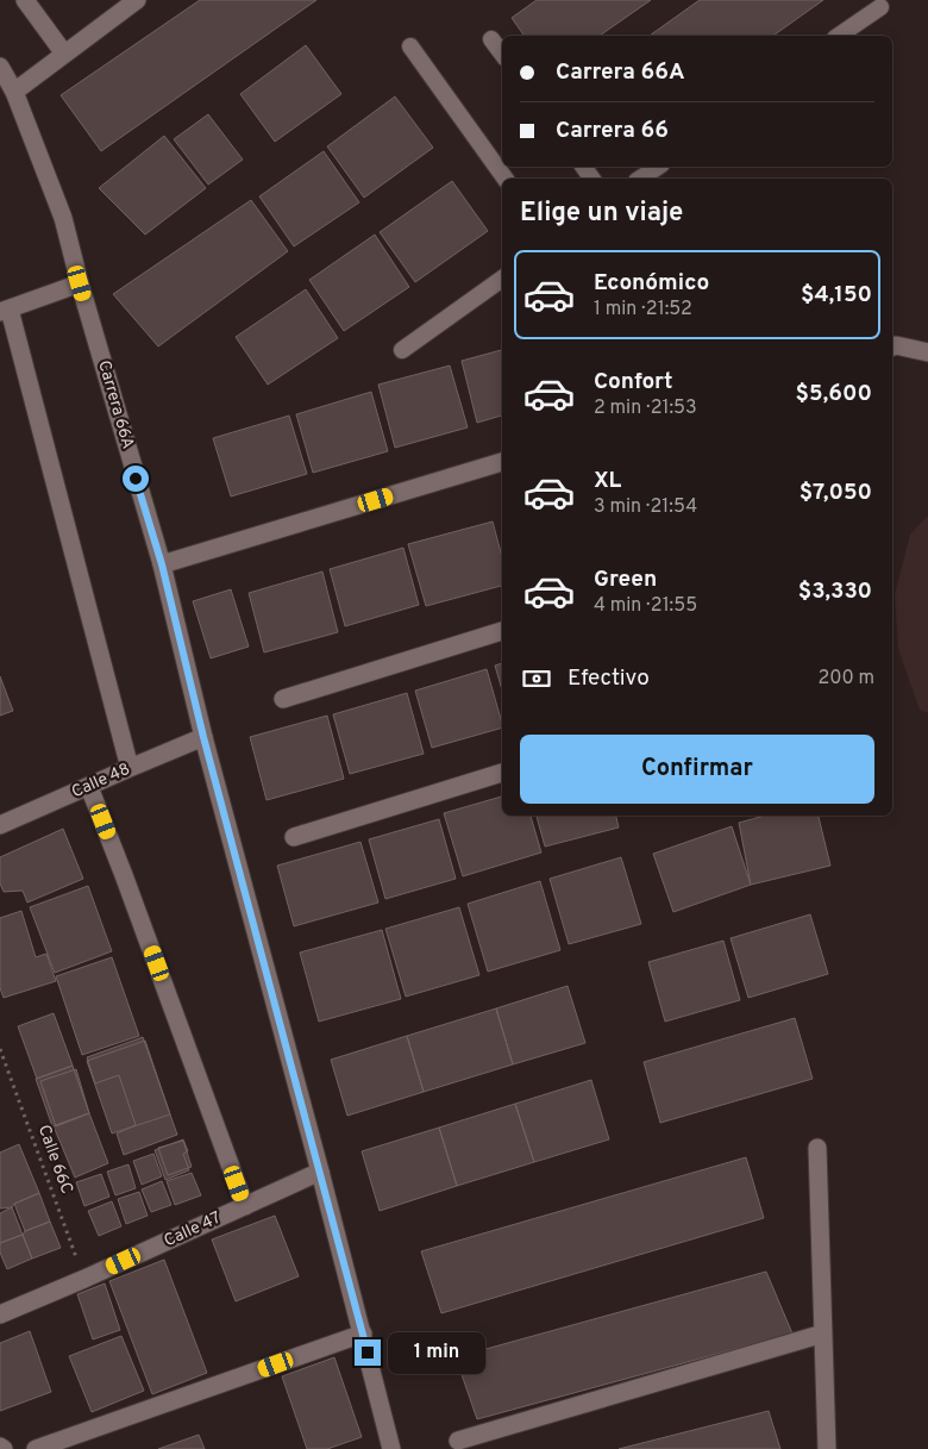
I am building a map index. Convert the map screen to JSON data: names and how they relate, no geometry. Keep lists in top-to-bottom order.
{
  "streets": {
    "street": ["Carrera 66A", "Calle 48", "Calle 47"],
    "path": ["Calle 66C"]
  },
  "crossings": [
    ["Carrera 66A", "Calle 48"],
    ["Carrera 66A", "Calle 47"],
    ["Calle 66C", "Calle 47"]
  ],
  "page": {
    "banner": ["Carrera 66A", "Carrera 66"],
    "heading": "Elige un viaje",
    "list": [
      {
        "name": "Económico",
        "note": "1 min · 21:52",
        "value": "$4,150"
      },
      {
        "name": "Confort",
        "note": "2 min · 21:53",
        "value": "$5,600"
      },
      {
        "name": "XL",
        "note": "3 min · 21:54",
        "value": "$7,050"
      },
      {
        "name": "Green",
        "note": "4 min · 21:55",
        "value": "$3,330"
      }
    ],
    "pay": ["Efectivo", "200 m"],
    "buttons": "Confirmar",
    "bubble": "1 min"
  }
}
